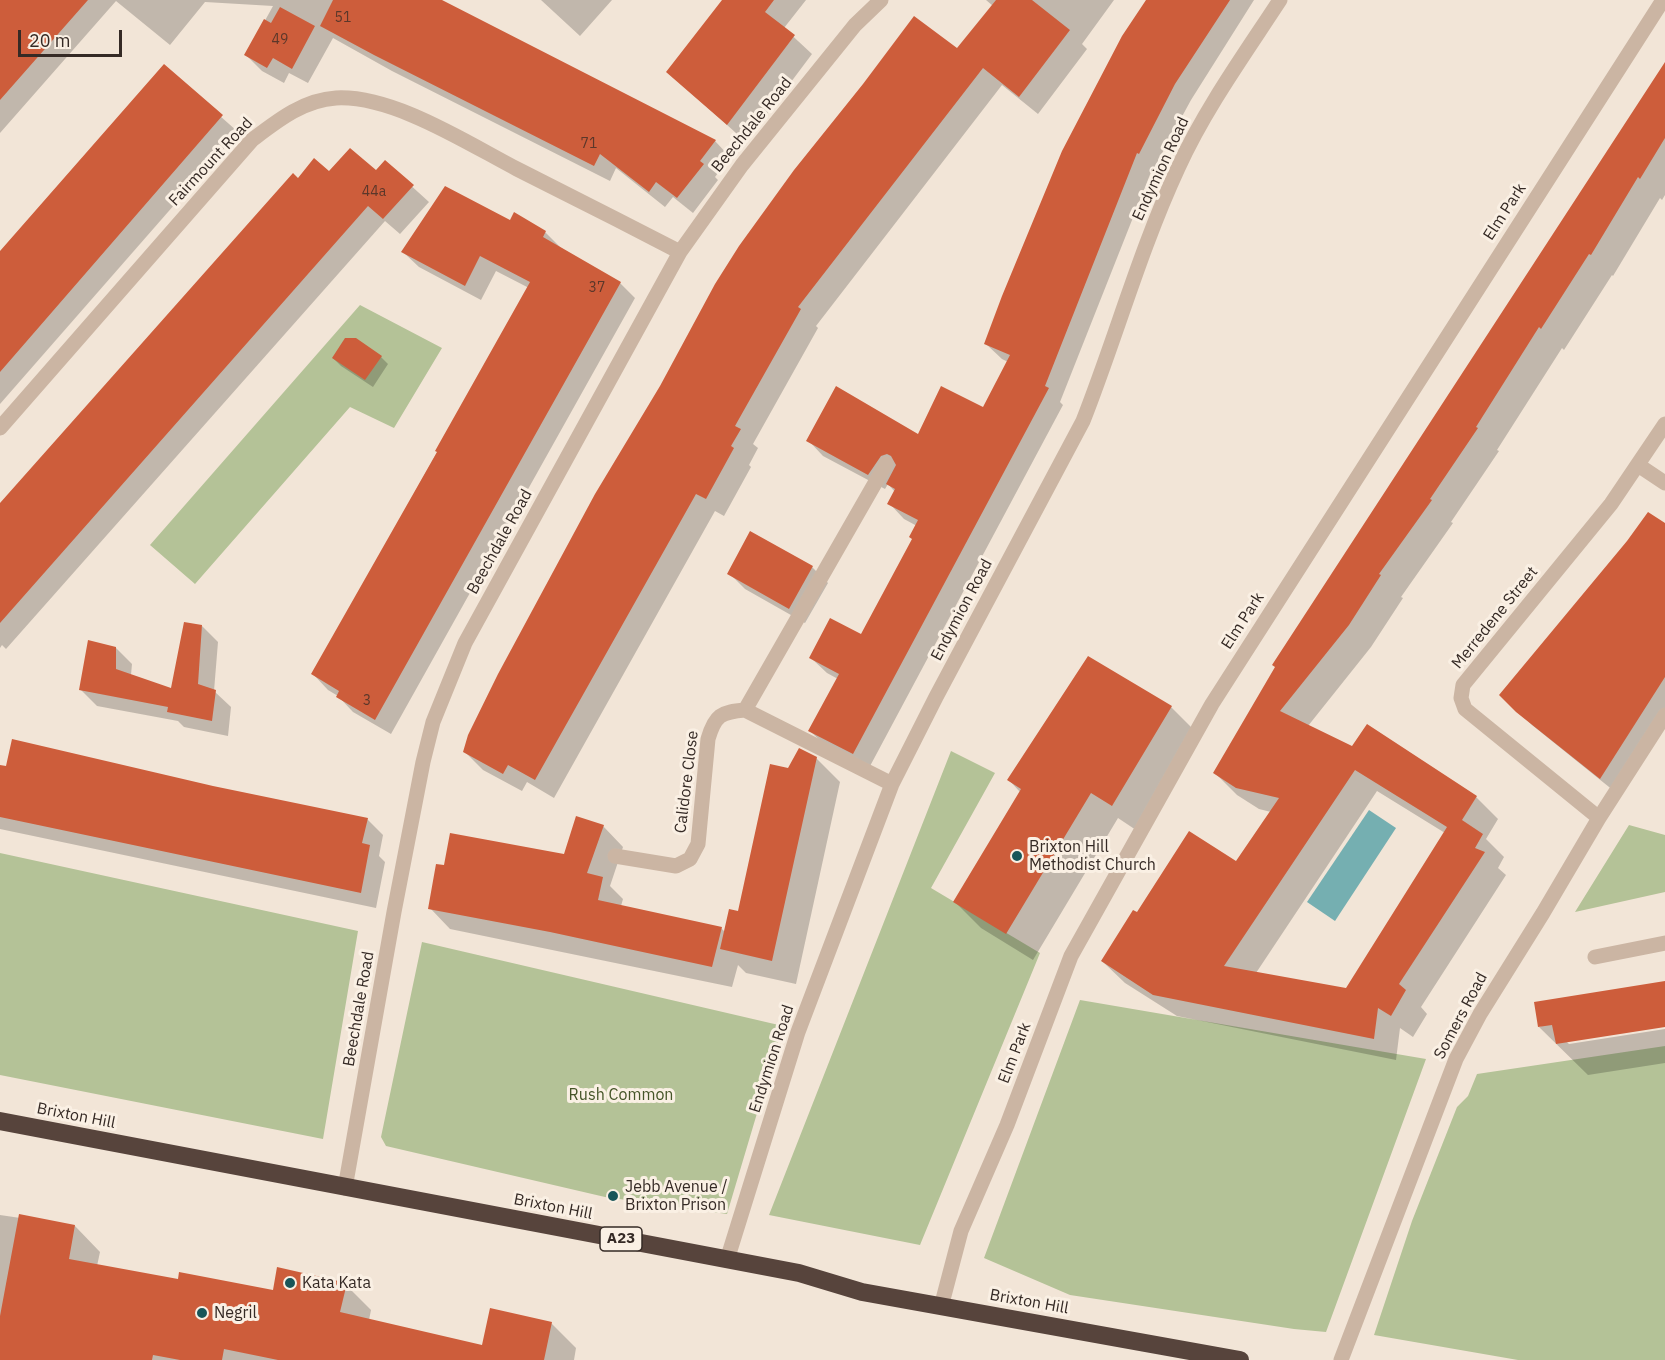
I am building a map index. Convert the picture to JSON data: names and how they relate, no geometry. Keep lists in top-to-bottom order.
{
  "streets": {
    "highway": ["Brixton Hill", "A23"],
    "street": [
      "Beechdale Road",
      "Fairmount Road",
      "Endymion Road",
      "Elm Park",
      "Merredene Street",
      "Calidore Close",
      "Somers Road"
    ]
  },
  "crossings": [
    ["Beechdale Road", "Fairmount Road"],
    ["Beechdale Road", "Brixton Hill"],
    ["Endymion Road", "Brixton Hill"],
    ["Elm Park", "Brixton Hill"],
    ["Merredene Street", "Somers Road"]
  ],
  "parks": ["Rush Common"],
  "places": [
    "Brixton Hill Methodist Church",
    "Jebb Avenue / Brixton Prison",
    "Kata Kata",
    "Negril"
  ],
  "house_numbers": [
    "51",
    "49",
    "71",
    "44a",
    "37",
    "3"
  ],
  "scale_bar": "20 m"
}
